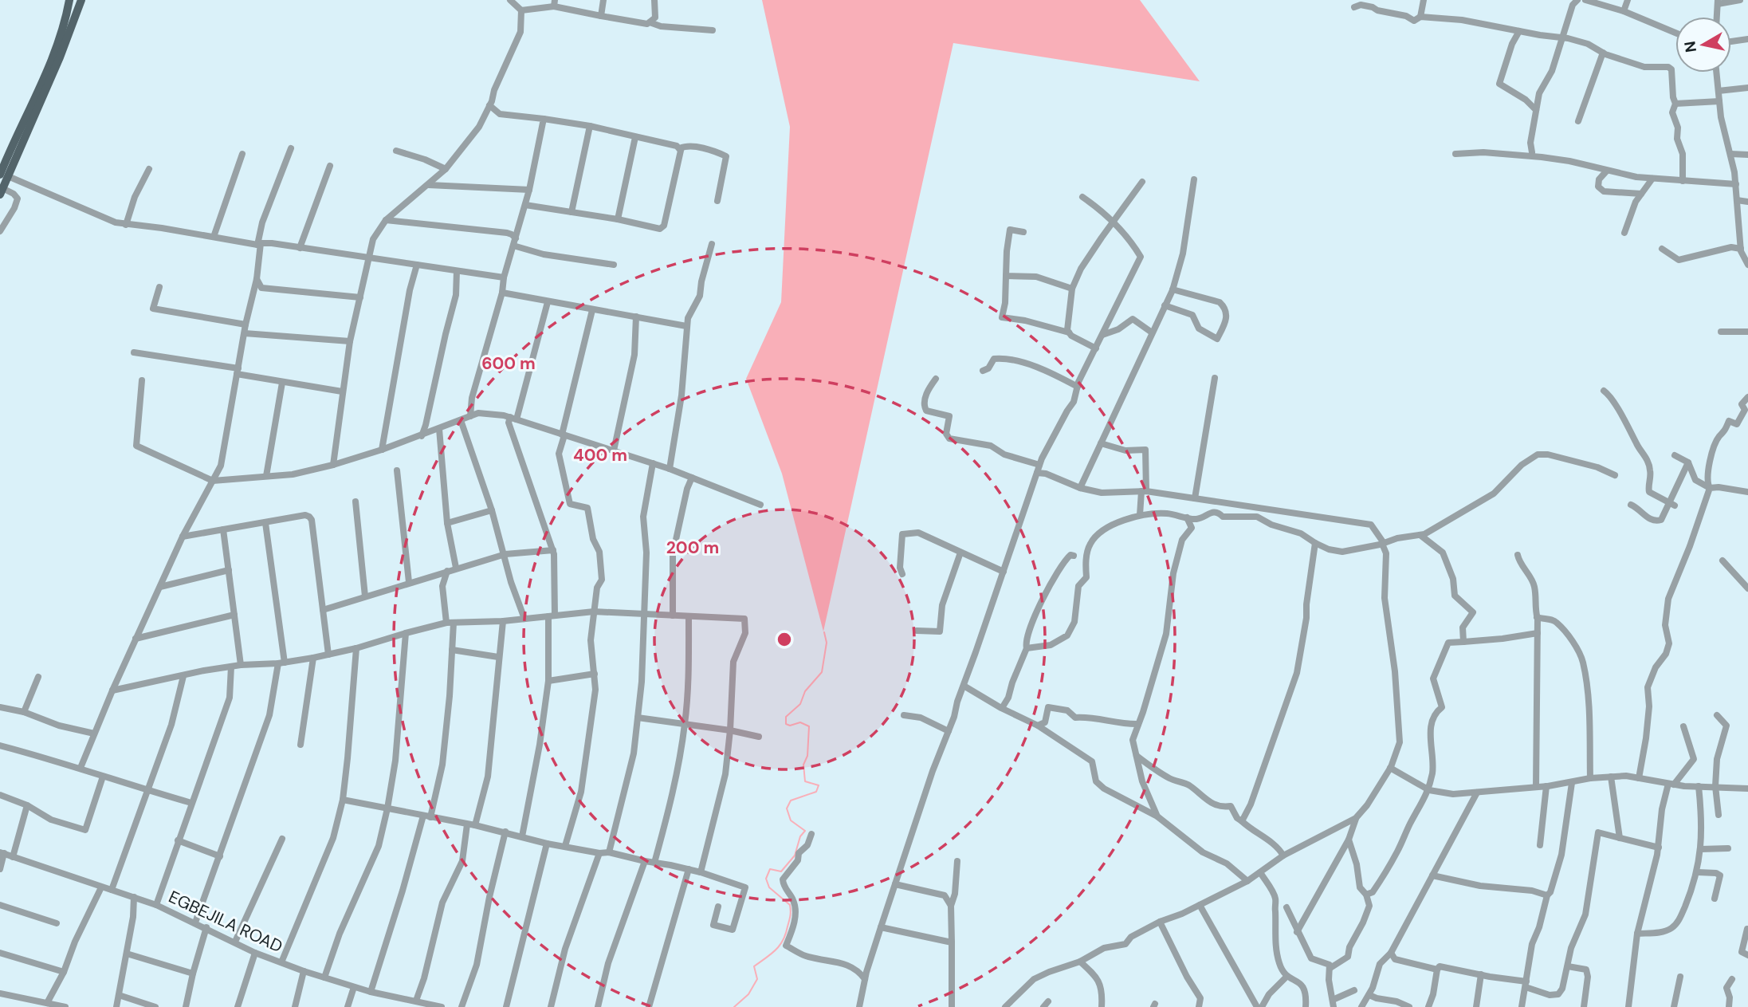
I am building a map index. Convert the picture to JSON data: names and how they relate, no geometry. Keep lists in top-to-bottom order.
{
  "streets": {
    "street": ["EGBEJILA ROAD"]
  },
  "north": "left",
  "rings": ["600 m", "400 m", "200 m"]
}
